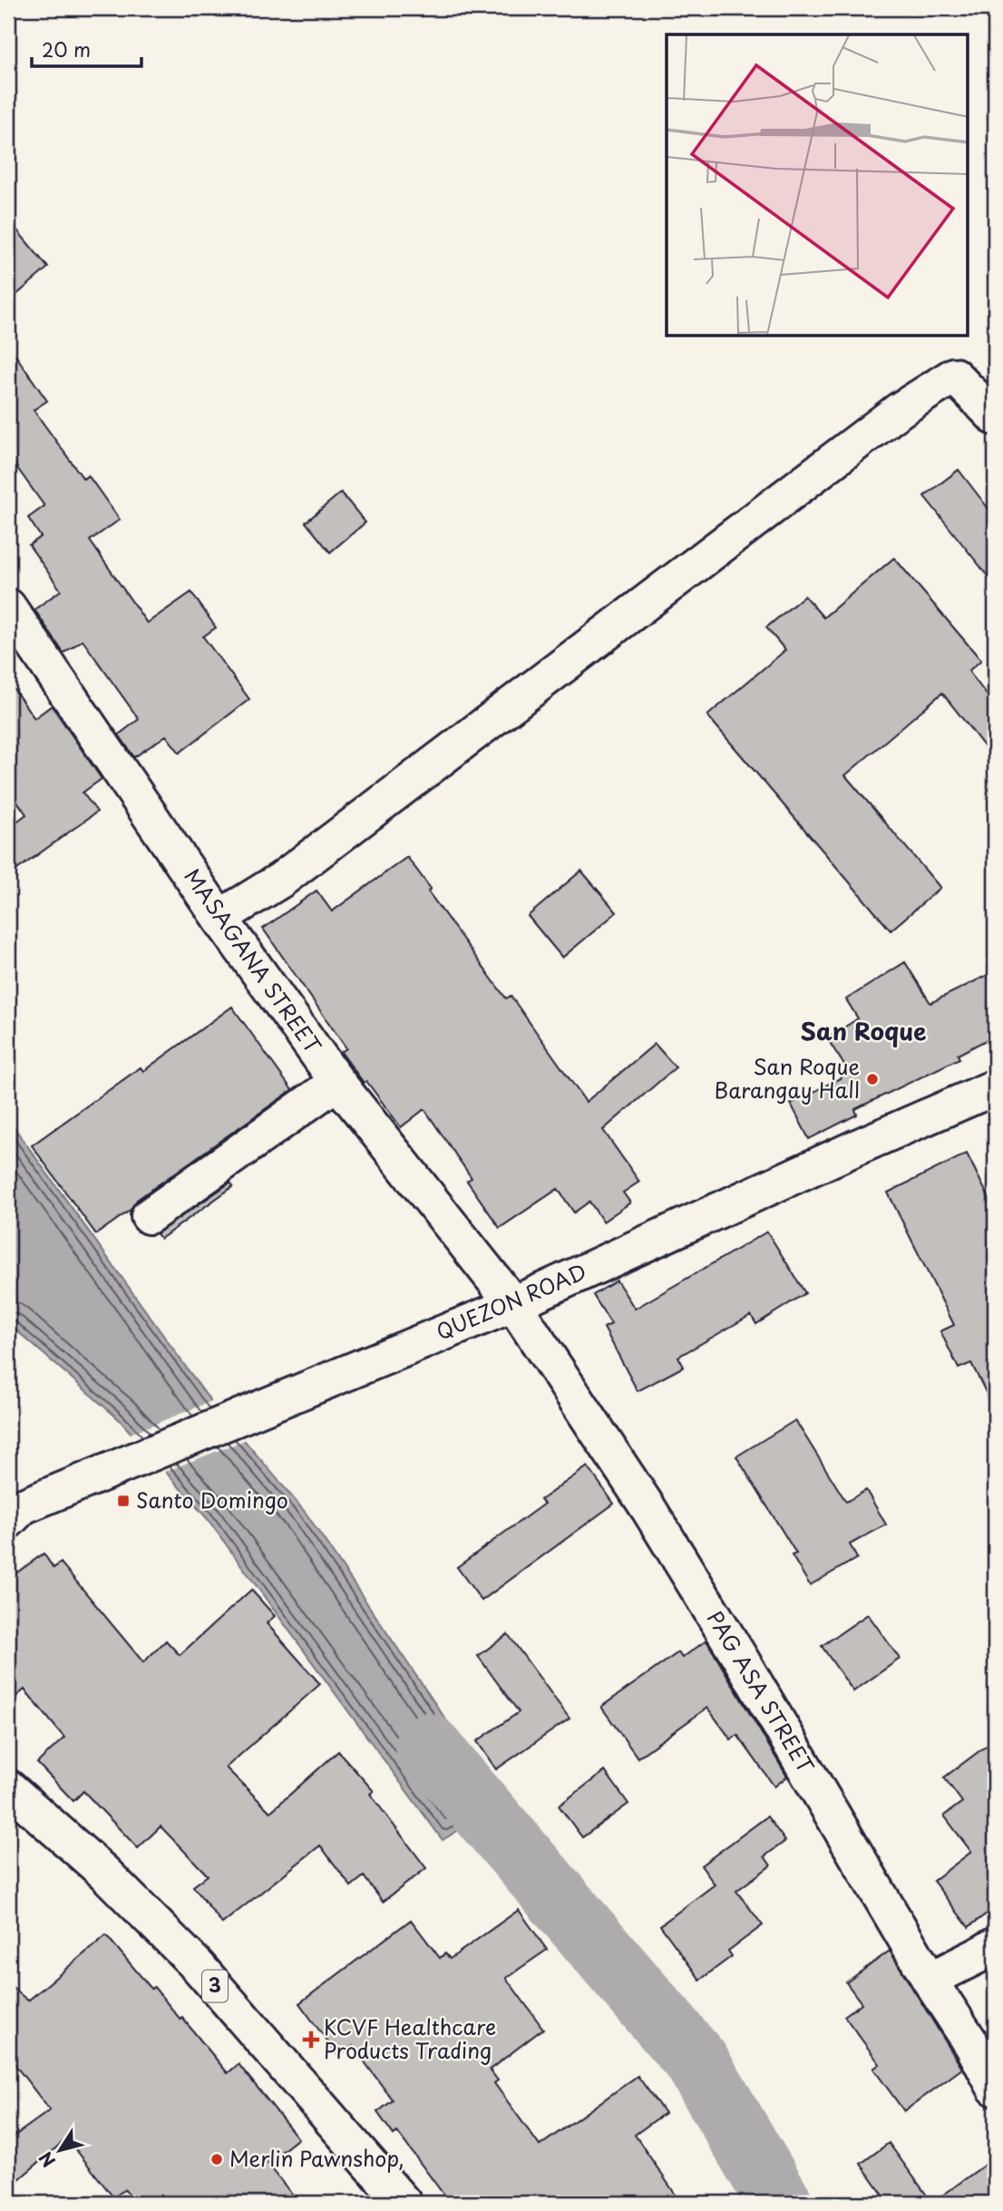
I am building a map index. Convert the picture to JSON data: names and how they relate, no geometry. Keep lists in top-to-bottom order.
{
  "streets": {
    "main road": [
      "MASAGANA STREET",
      "QUEZON ROAD",
      "PAG ASA STREET",
      "3"
    ]
  },
  "crossings": [
    ["MASAGANA STREET", "QUEZON ROAD"],
    ["MASAGANA STREET", "PAG ASA STREET"],
    ["QUEZON ROAD", "PAG ASA STREET"]
  ],
  "districts": ["San Roque"],
  "places": {
    "other": ["San Roque Barangay Hall", "Merlin Pawnshop,"],
    "transit": ["Santo Domingo"],
    "health": ["KCVF Healthcare Products Trading"]
  },
  "scale_bar": "20 m",
  "north": "bottom left"
}
